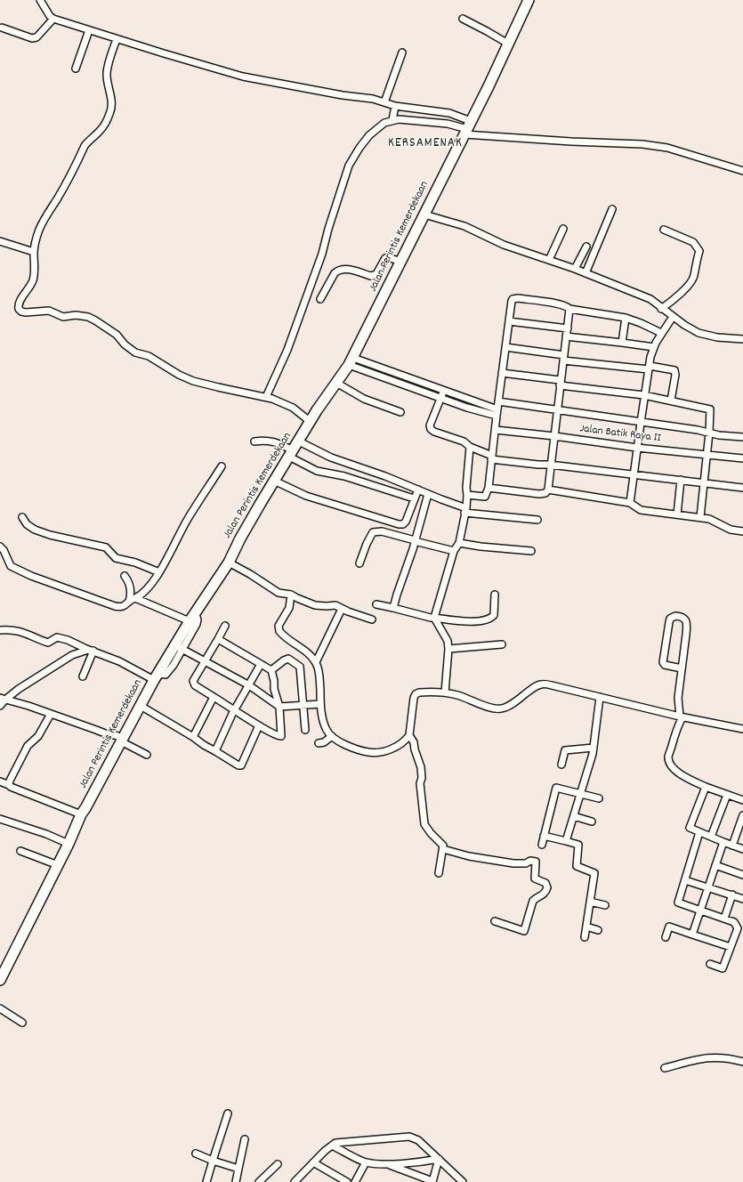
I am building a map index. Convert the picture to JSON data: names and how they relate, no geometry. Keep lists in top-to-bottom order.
{
  "streets": {
    "main road": ["Jalan Perintis Kemerdekaan"],
    "street": ["Jalan Batik Raya II"]
  },
  "districts": ["KERSAMENAK"]
}
